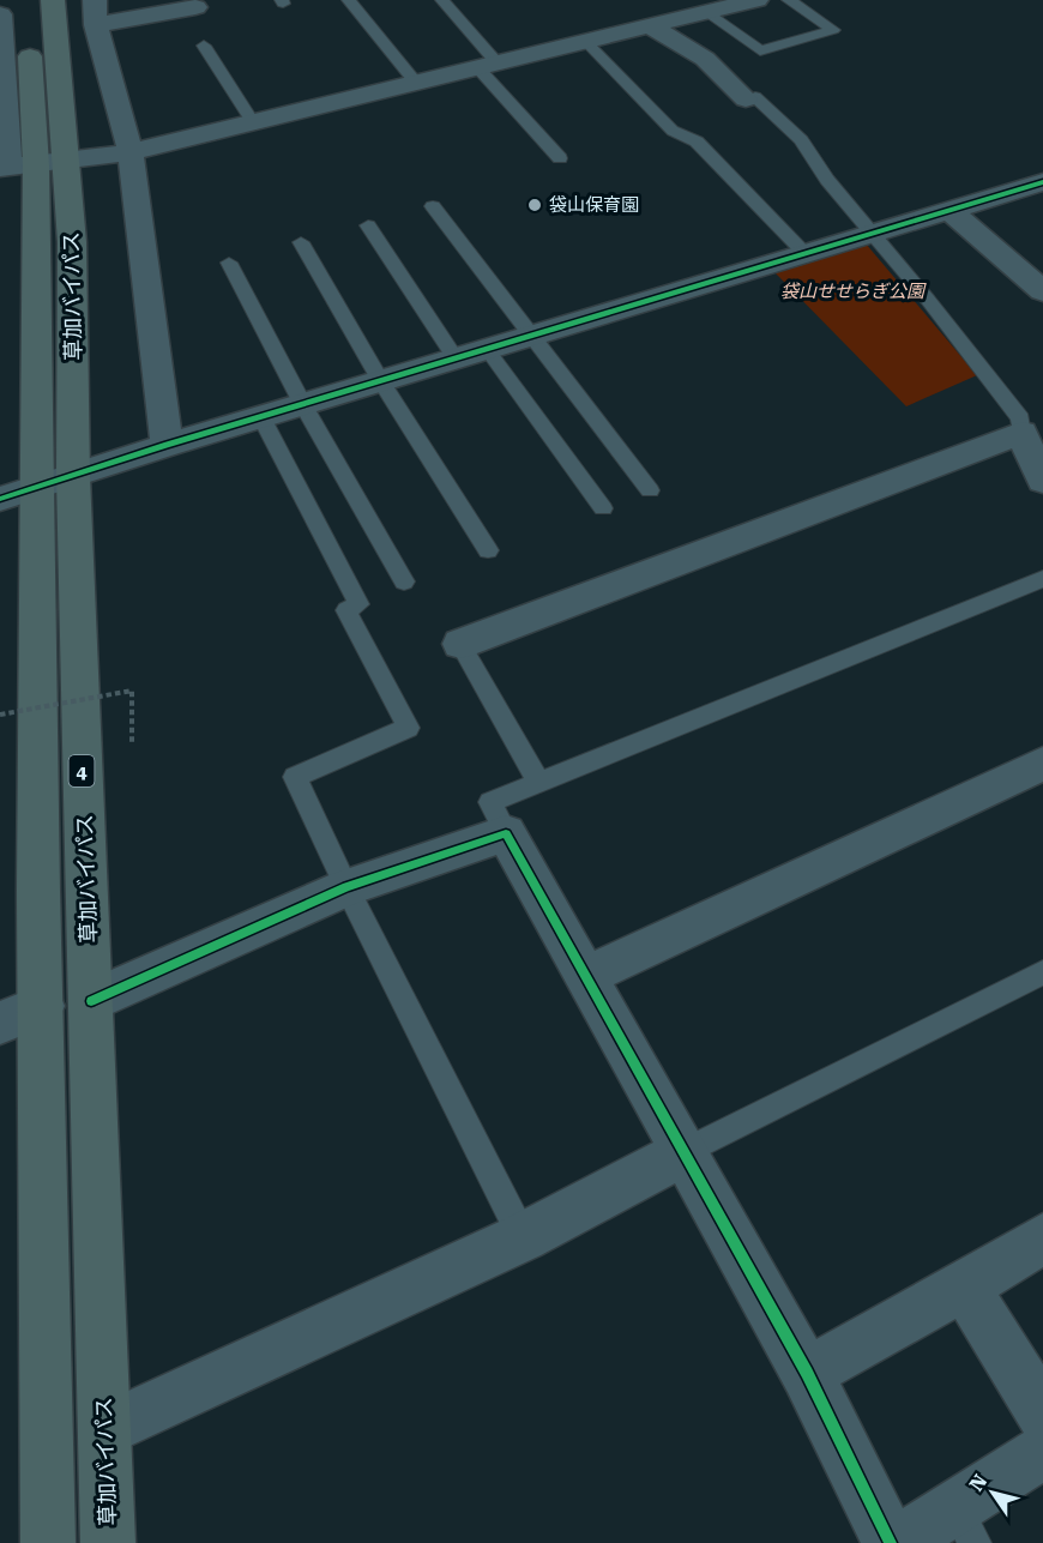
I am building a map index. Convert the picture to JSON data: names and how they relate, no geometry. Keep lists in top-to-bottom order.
{
  "streets": {
    "highway": ["草加バイパス", "4"]
  },
  "parks": ["袋山せせらぎ公園"],
  "places": ["袋山保育園"],
  "north": "top left"
}
